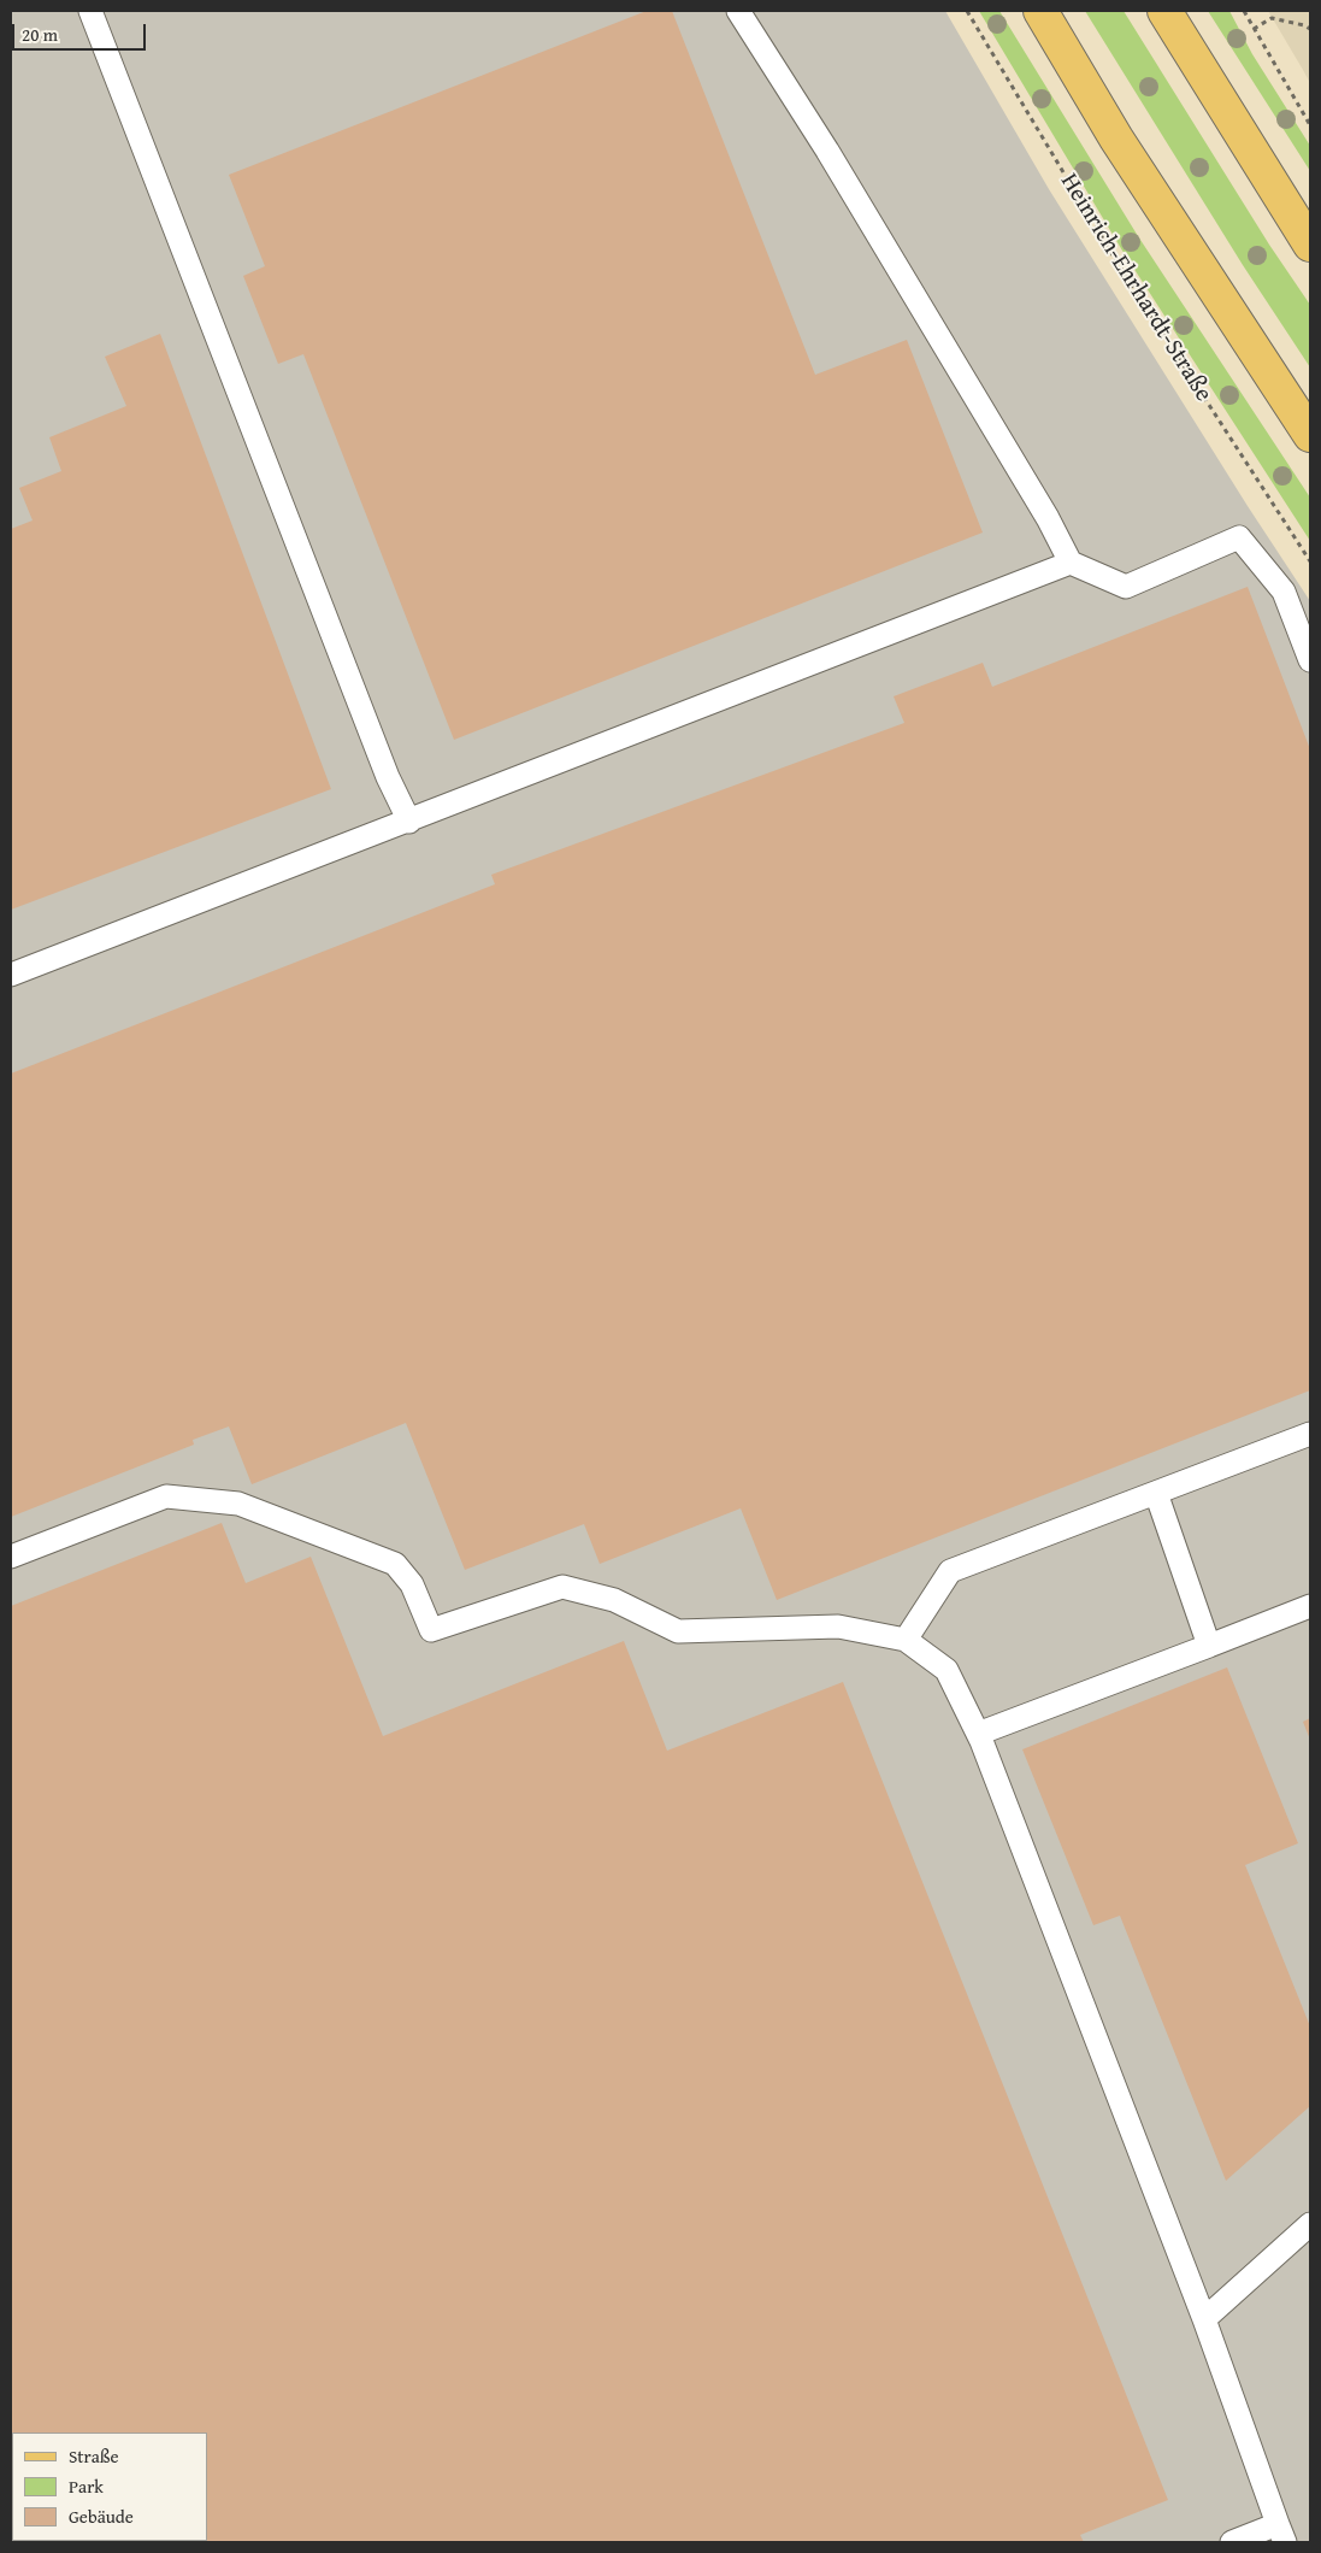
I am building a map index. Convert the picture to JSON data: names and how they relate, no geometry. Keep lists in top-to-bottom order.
{
  "streets": {
    "path": ["Heinrich-Ehrhardt-Straße"]
  },
  "legend": ["Straße", "Park", "Gebäude"],
  "scale_bar": "20 m"
}
